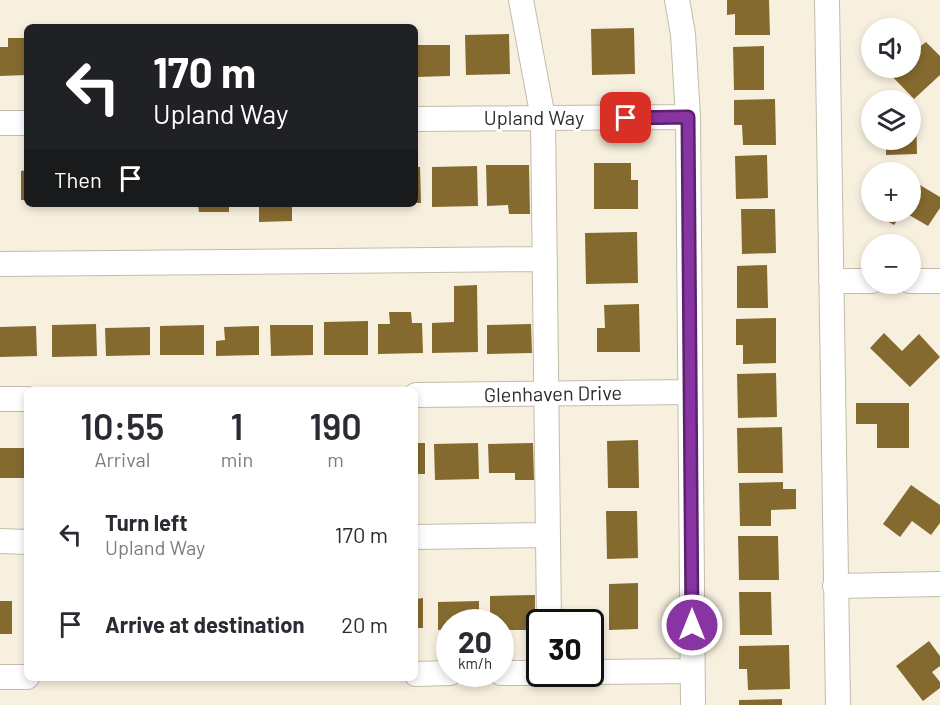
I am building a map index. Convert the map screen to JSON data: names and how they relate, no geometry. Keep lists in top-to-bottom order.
{
  "streets": {
    "street": ["Upland Way", "Glenhaven Drive"]
  },
  "page": {
    "map_buttons": ["+", "−"],
    "turn": ["170 m", "Upland Way"],
    "then": "Then",
    "eta": [
      "10:55",
      "Arrival",
      "1",
      "min",
      "190",
      "m"
    ],
    "list": [
      {
        "name": "Turn left",
        "note": "Upland Way",
        "value": "170 m"
      },
      {
        "name": "Arrive at destination",
        "value": "20 m"
      }
    ],
    "speed": "20 km/h",
    "limit": "30"
  }
}
